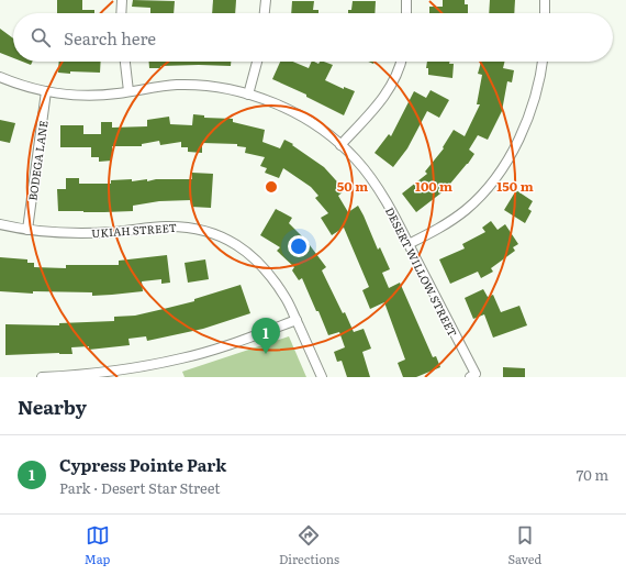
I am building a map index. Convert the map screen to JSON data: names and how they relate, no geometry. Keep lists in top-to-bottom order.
{
  "streets": {
    "street": ["BODEGA LANE", "UKIAH STREET", "DESERT WILLOW STREET"]
  },
  "crossings": [
    ["BODEGA LANE", "UKIAH STREET"],
    ["BODEGA LANE", "DESERT WILLOW STREET"]
  ],
  "page": {
    "search": "Search here",
    "pins": "1",
    "heading": "Nearby",
    "list": [
      {
        "mark": "1",
        "name": "Cypress Pointe Park",
        "note": "Park · Desert Star Street",
        "value": "70 m"
      }
    ],
    "nav": ["Map", "Directions", "Saved"]
  },
  "rings": ["50 m", "100 m", "150 m"]
}
